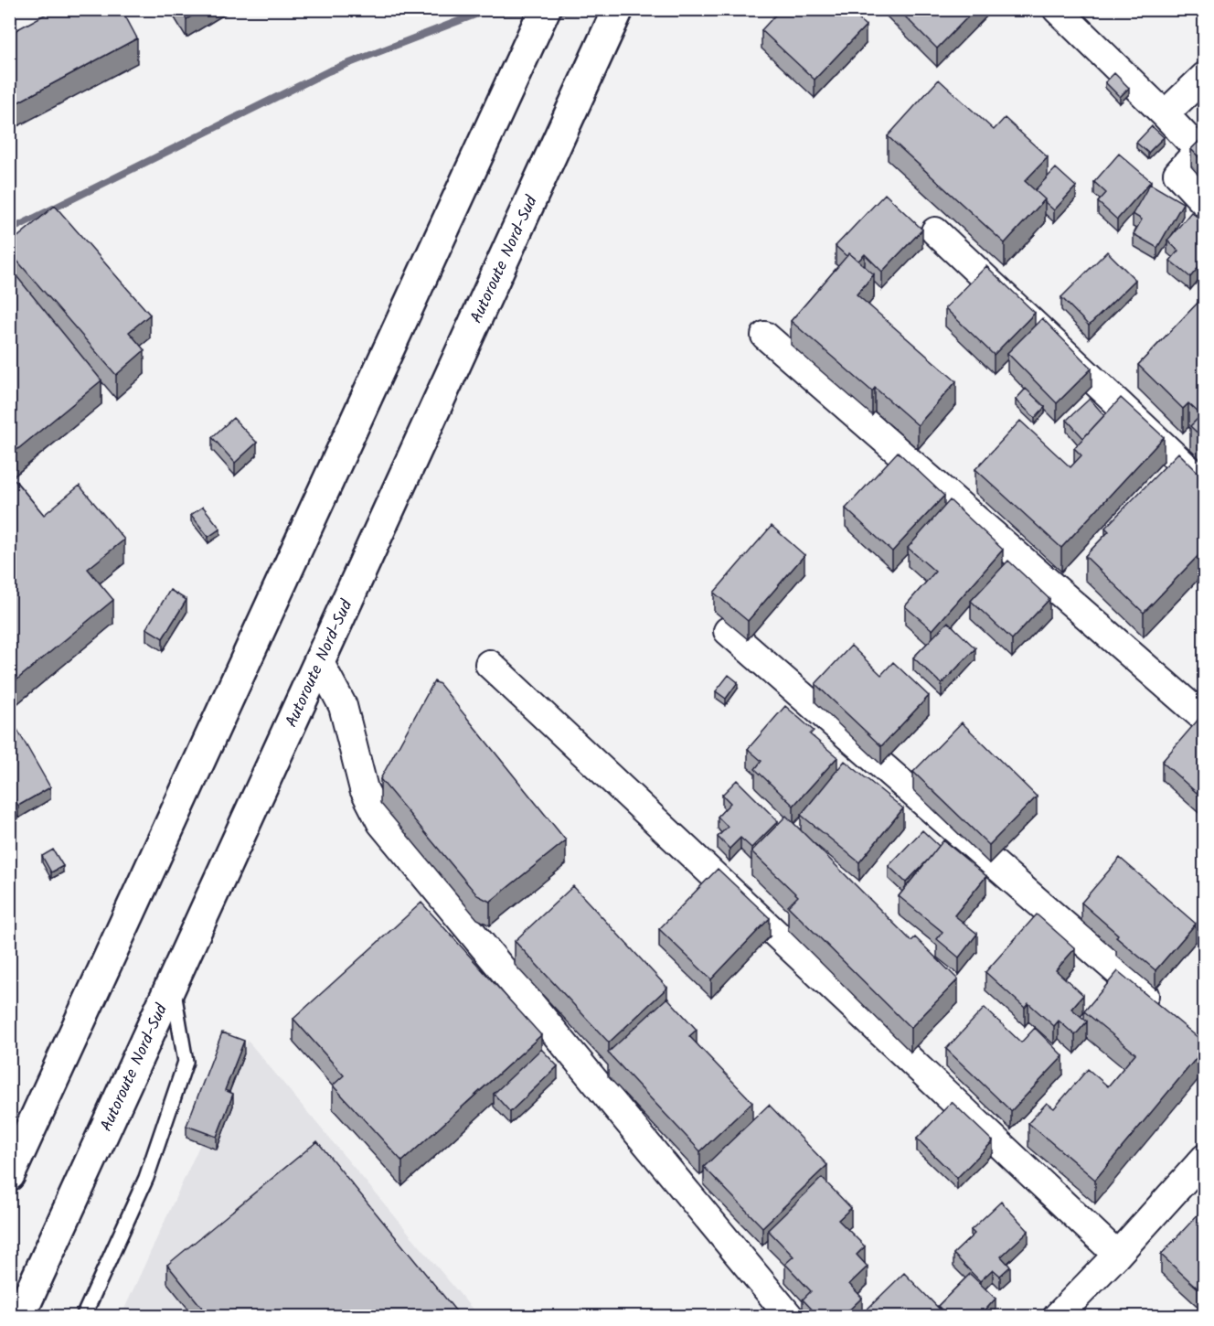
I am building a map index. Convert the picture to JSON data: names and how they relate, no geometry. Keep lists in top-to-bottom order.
{
  "streets": {
    "highway": ["Autoroute Nord-Sud"]
  }
}
